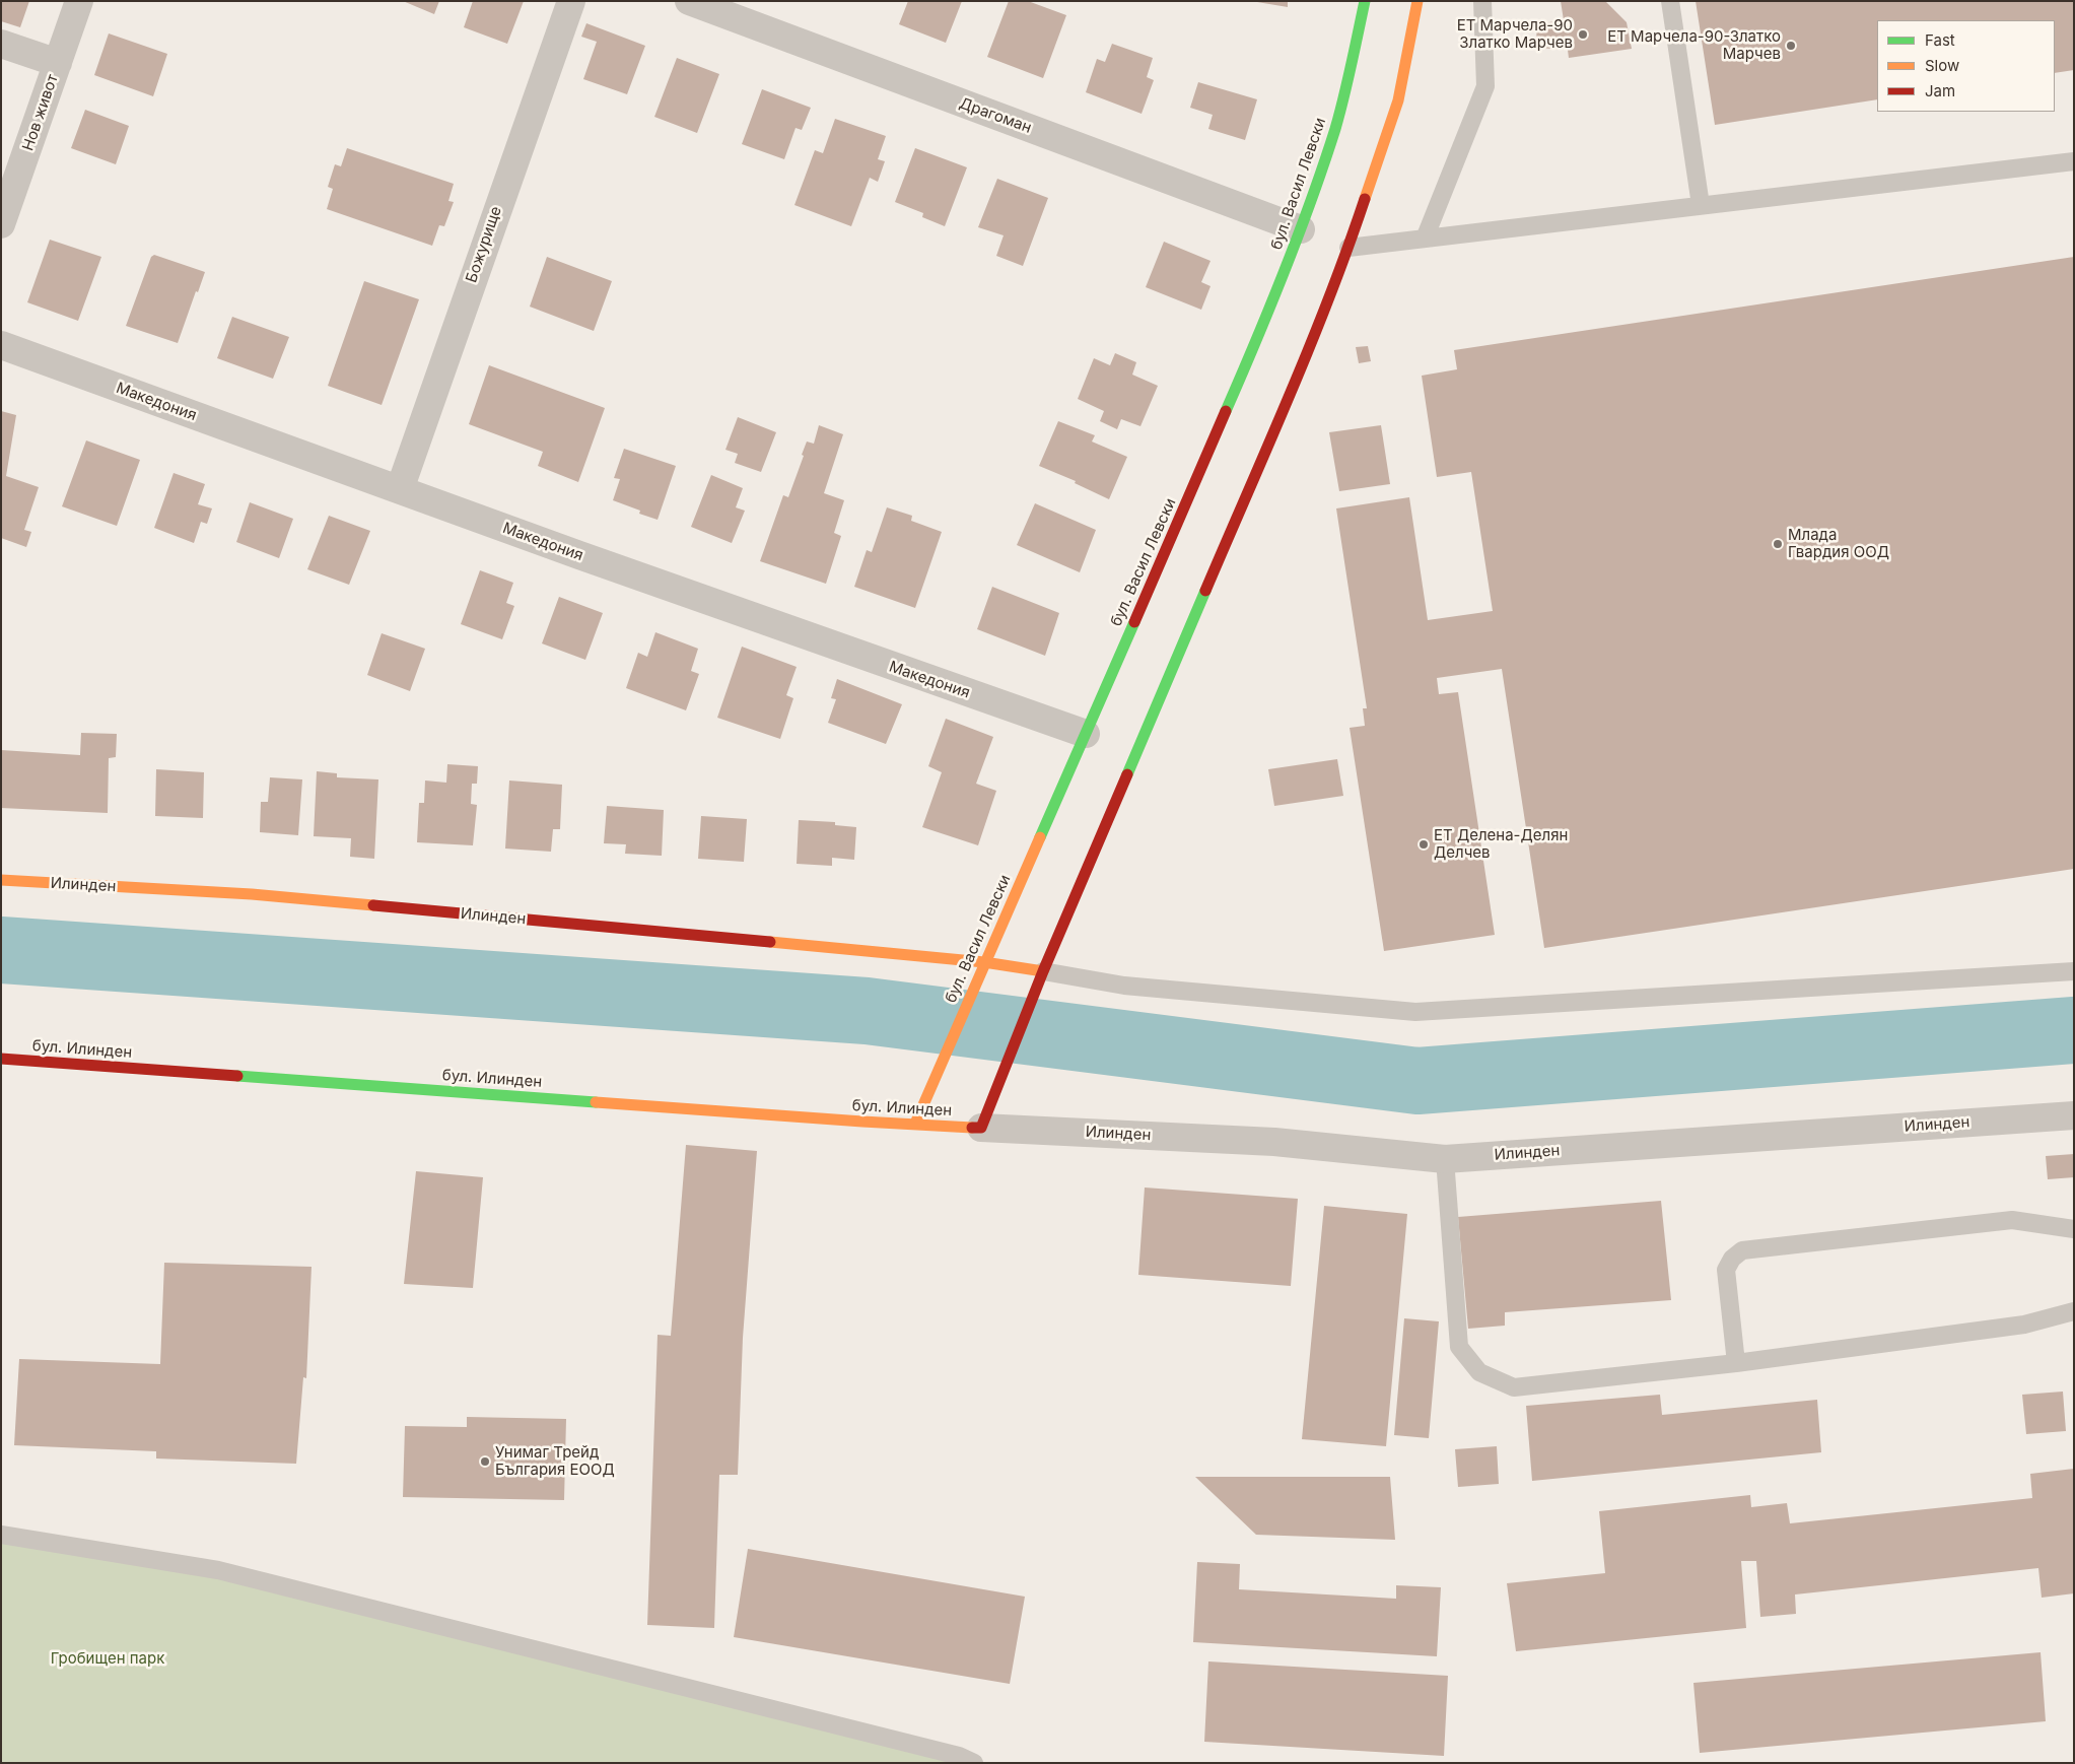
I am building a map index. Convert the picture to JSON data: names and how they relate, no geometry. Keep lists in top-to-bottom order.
{
  "streets": {
    "main road": ["бул. Васил Левски", "Илинден", "бул. Илинден"],
    "street": [
      "Нов живот",
      "Драгоман",
      "Божурище",
      "Македония"
    ]
  },
  "crossings": [
    ["Драгоман", "бул. Васил Левски"],
    ["бул. Васил Левски", "Македония"],
    ["бул. Васил Левски", "Илинден"],
    ["бул. Васил Левски", "бул. Илинден"],
    ["Божурище", "Македония"],
    ["Илинден", "бул. Илинден"]
  ],
  "parks": ["Гробищен парк"],
  "places": [
    "ЕТ Марчела-90 Златко Марчев",
    "ЕТ Марчела-90-Златко Марчев",
    "Млада Гвардия ООД",
    "ЕТ Делена-Делян Делчев",
    "Унимаг Трейд България ЕООД"
  ],
  "legend": ["Fast", "Slow", "Jam"]
}
